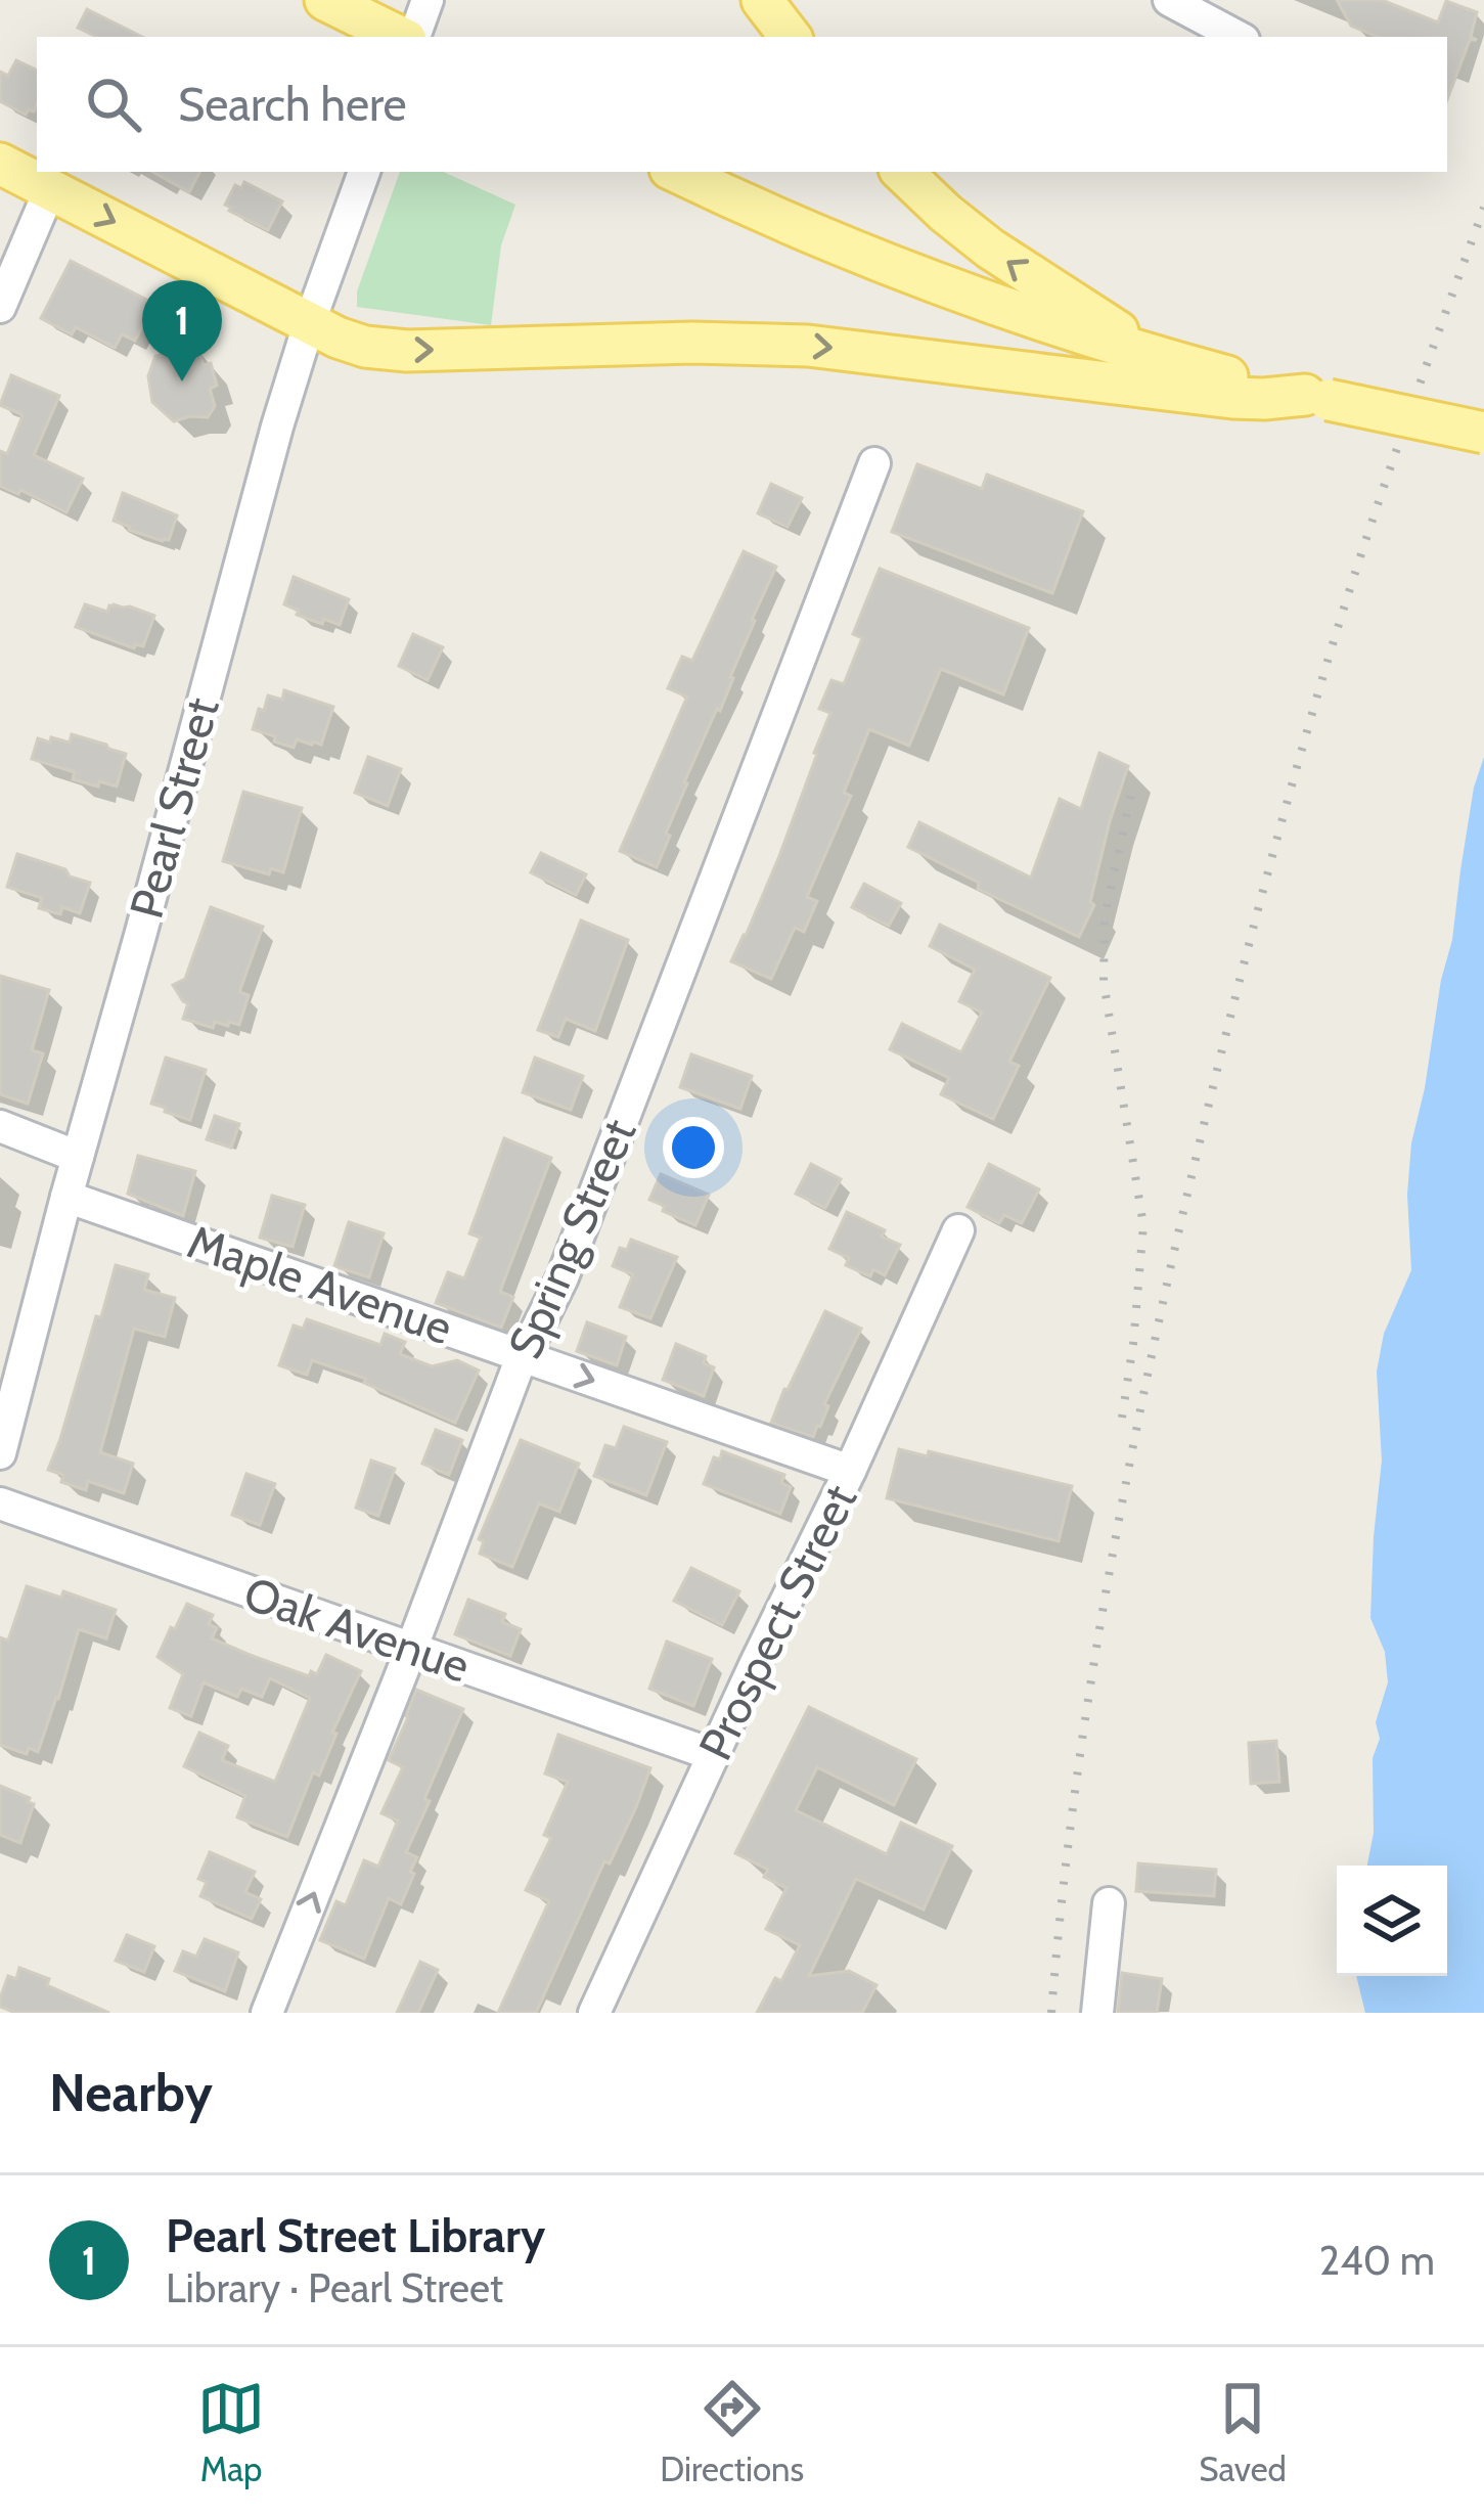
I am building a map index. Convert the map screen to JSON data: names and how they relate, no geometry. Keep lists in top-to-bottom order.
{
  "streets": {
    "street": [
      "Pearl Street",
      "Spring Street",
      "Maple Avenue",
      "Prospect Street",
      "Oak Avenue"
    ]
  },
  "crossings": [
    ["Pearl Street", "Maple Avenue"],
    ["Spring Street", "Maple Avenue"],
    ["Spring Street", "Oak Avenue"],
    ["Maple Avenue", "Prospect Street"],
    ["Prospect Street", "Oak Avenue"]
  ],
  "one_way": ["Maple Avenue"],
  "page": {
    "search": "Search here",
    "pins": "1",
    "heading": "Nearby",
    "list": [
      {
        "mark": "1",
        "name": "Pearl Street Library",
        "note": "Library · Pearl Street",
        "value": "240 m"
      }
    ],
    "nav": ["Map", "Directions", "Saved"]
  }
}
